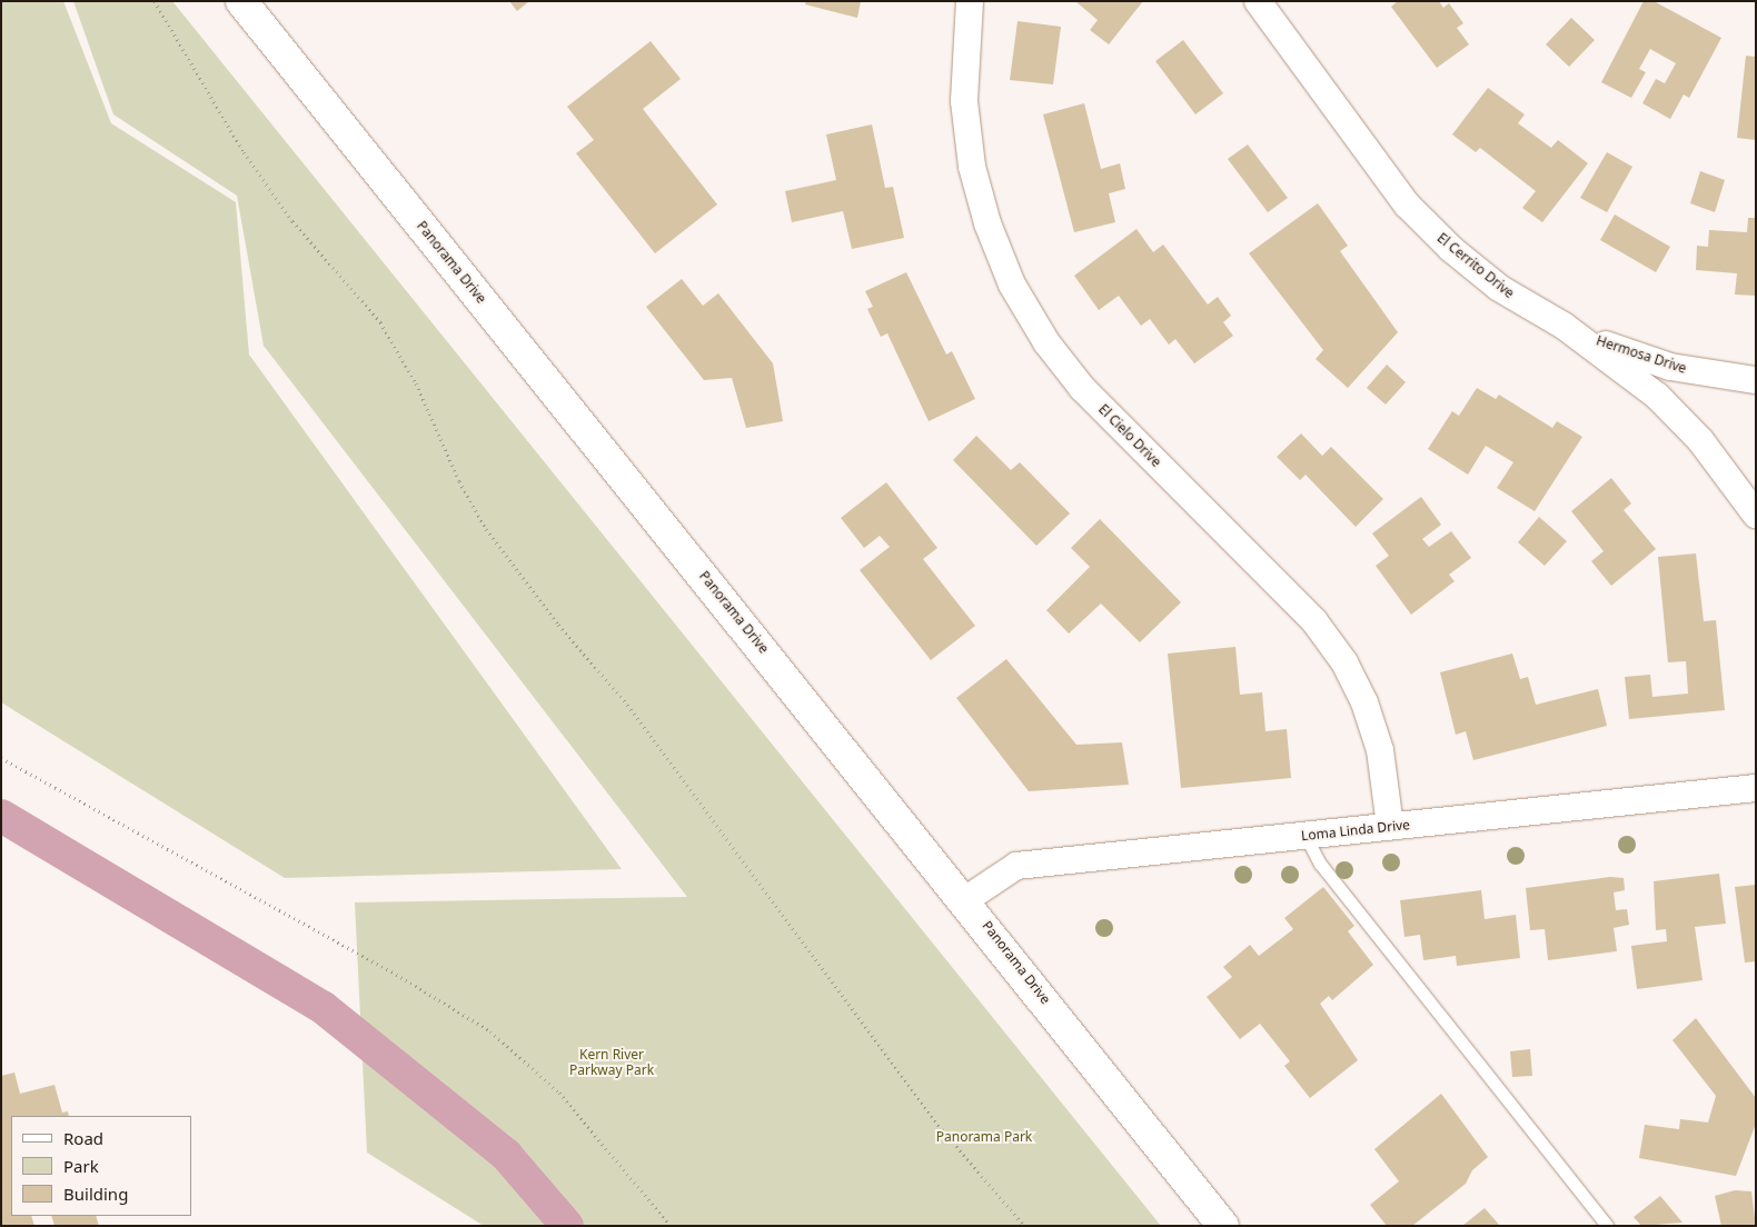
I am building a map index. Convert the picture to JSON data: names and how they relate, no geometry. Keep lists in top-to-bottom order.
{
  "streets": {
    "main road": ["Panorama Drive"],
    "street": [
      "El Cerrito Drive",
      "Hermosa Drive",
      "El Cielo Drive",
      "Loma Linda Drive"
    ]
  },
  "crossings": [
    ["Panorama Drive", "Loma Linda Drive"],
    ["El Cerrito Drive", "Hermosa Drive"],
    ["El Cielo Drive", "Loma Linda Drive"]
  ],
  "parks": ["Kern River Parkway Park", "Panorama Park"],
  "legend": ["Road", "Park", "Building"]
}
